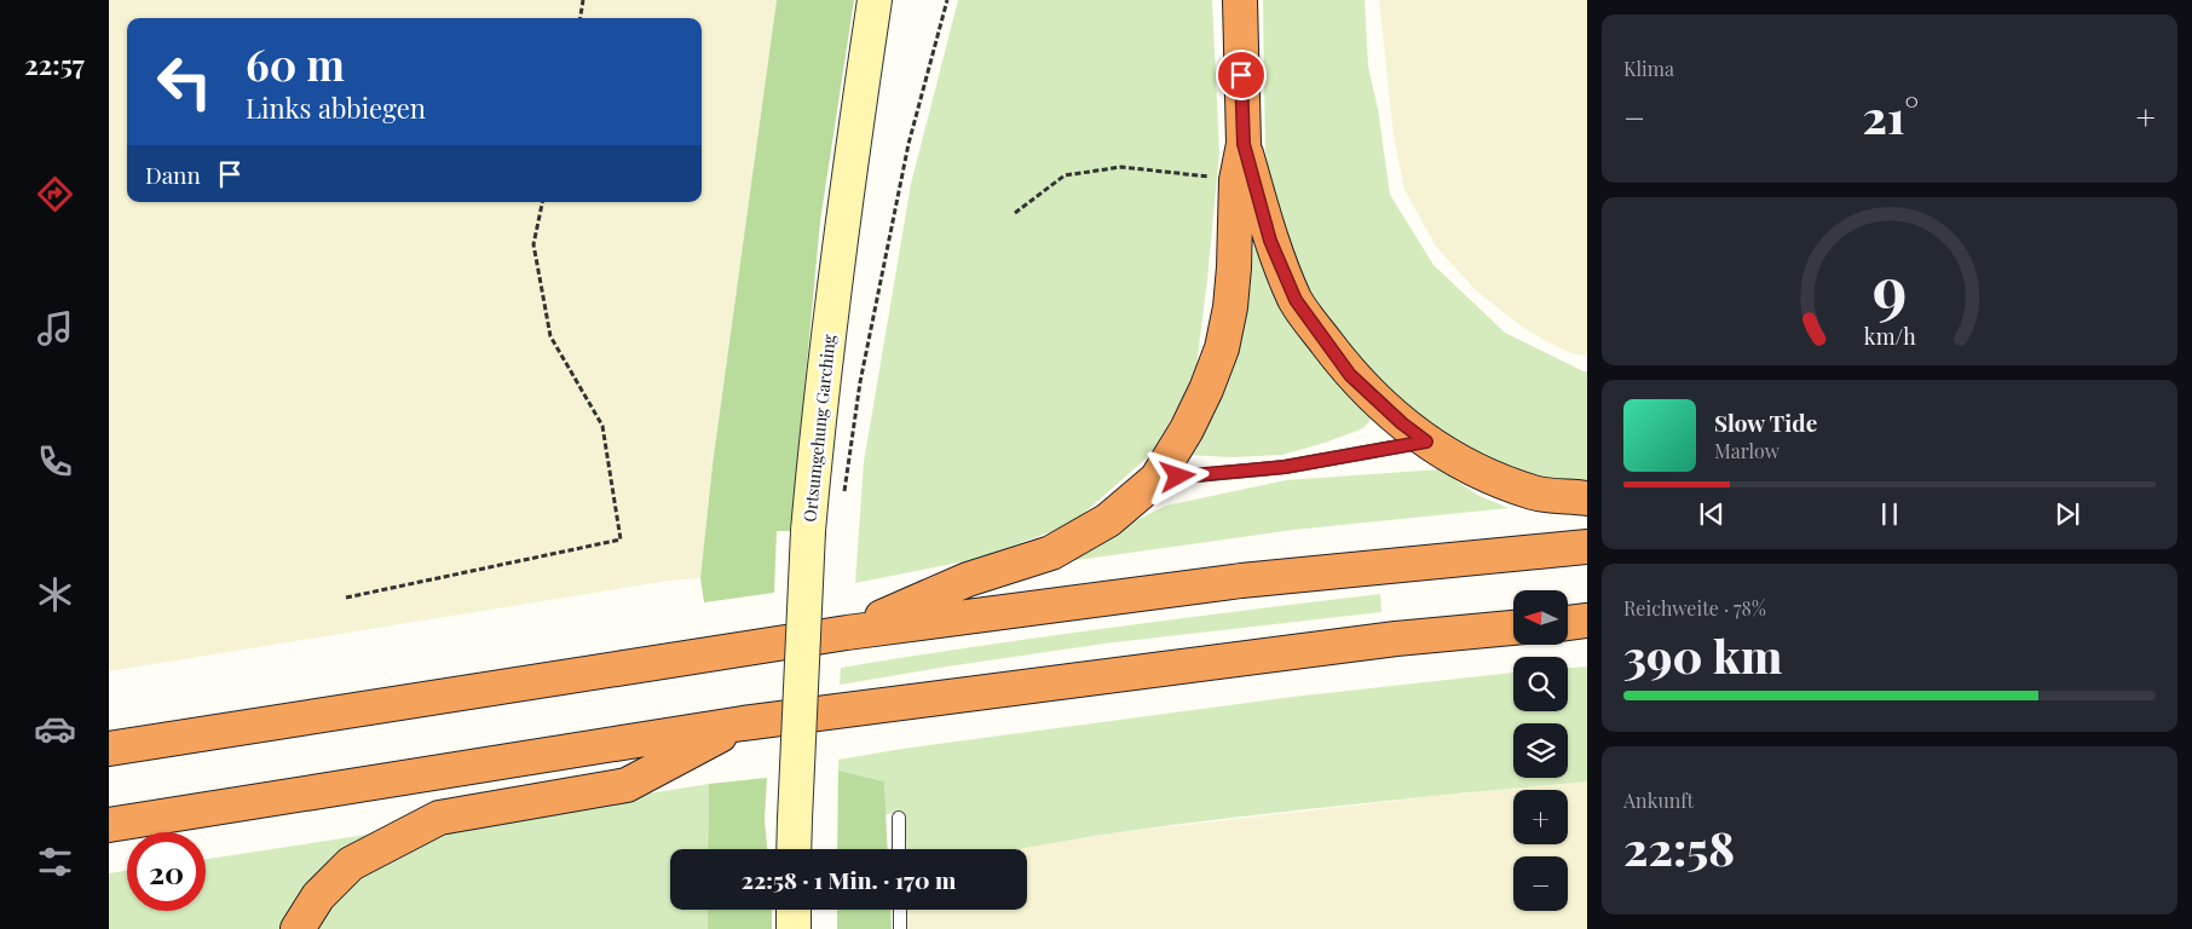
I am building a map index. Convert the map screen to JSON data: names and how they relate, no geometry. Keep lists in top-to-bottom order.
{
  "streets": {
    "main road": ["Ortsumgehung Garching"]
  },
  "north": "left",
  "page": {
    "tabs": "22:57",
    "tile": [
      "Klima",
      ["Reichweite · 78%", "390 km"],
      ["Ankunft", "22:58"]
    ],
    "turn": ["60 m", "Links abbiegen"],
    "heat": ["−", "21°", "+"],
    "then": "Dann",
    "song": ["Slow Tide", "Marlow"],
    "map_buttons": ["+", "−"],
    "limit": "20",
    "trip": "22:58 · 1 Min. · 170 m",
    "gauge": ["9", "km/h"]
  }
}
